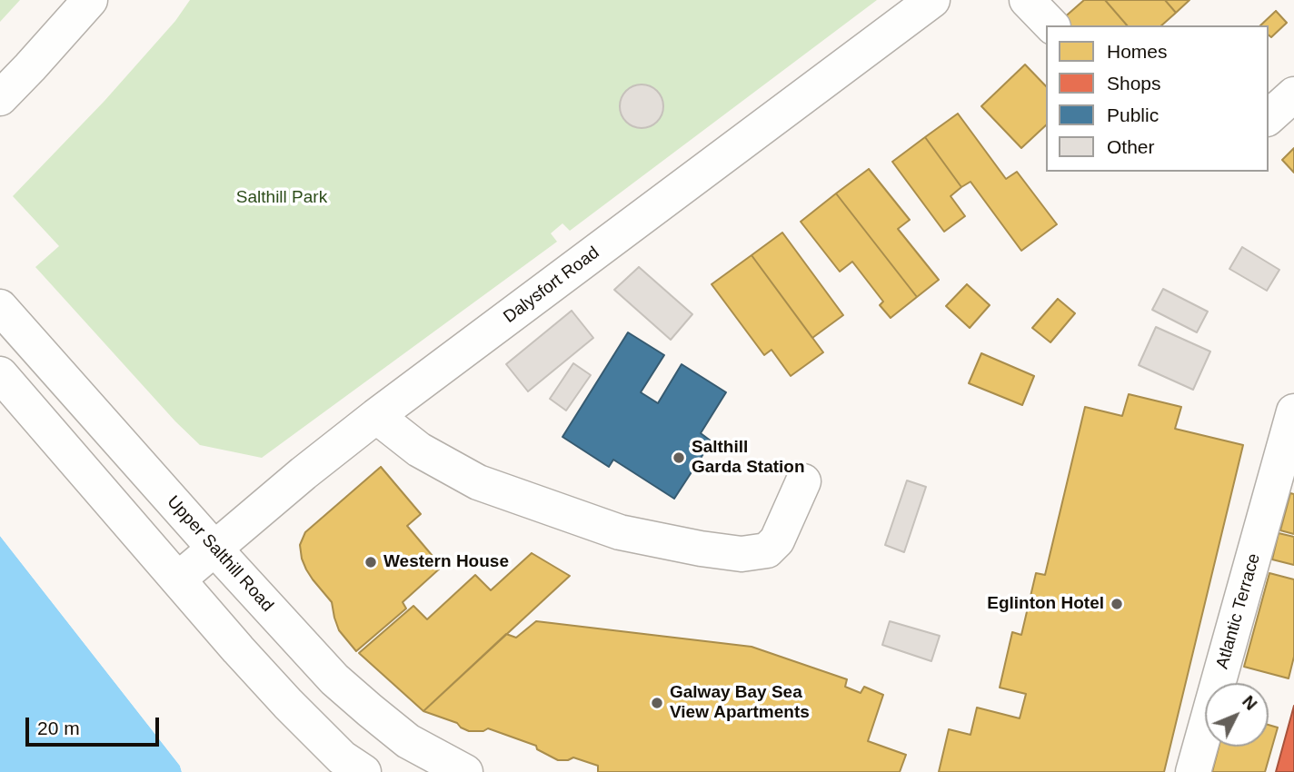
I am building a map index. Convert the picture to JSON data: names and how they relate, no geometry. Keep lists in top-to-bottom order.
{
  "streets": {
    "street": ["Dalysfort Road", "Upper Salthill Road", "Atlantic Terrace"]
  },
  "crossings": [
    ["Dalysfort Road", "Upper Salthill Road"]
  ],
  "parks": ["Salthill Park"],
  "places": [
    "Salthill Garda Station",
    "Western House",
    "Eglinton Hotel",
    "Galway Bay Sea View Apartments"
  ],
  "legend": [
    "Homes",
    "Shops",
    "Public",
    "Other"
  ],
  "scale_bar": "20 m",
  "north": "top right"
}
